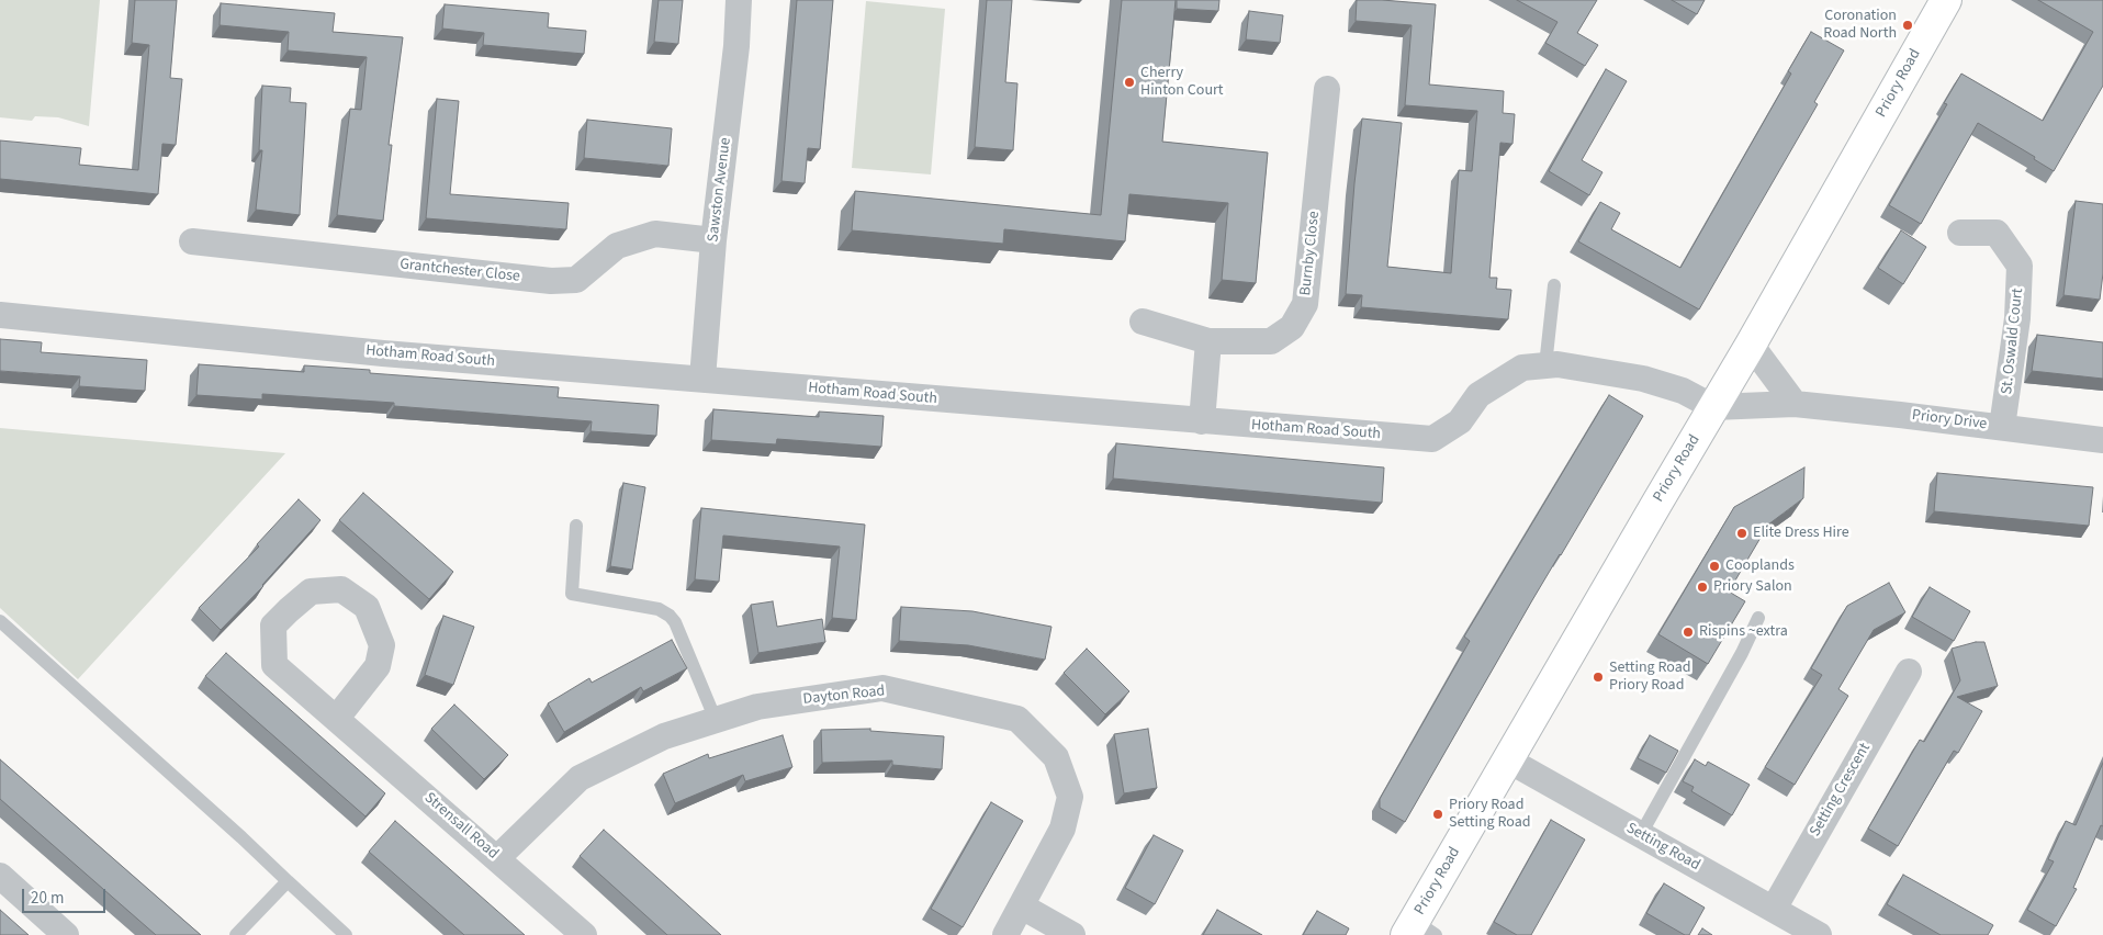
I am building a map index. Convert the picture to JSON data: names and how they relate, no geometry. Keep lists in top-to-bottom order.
{
  "streets": {
    "street": [
      "Priory Road",
      "Sawston Avenue",
      "Burnby Close",
      "Grantchester Close",
      "St. Oswald Court",
      "Hotham Road South",
      "Priory Drive",
      "Dayton Road",
      "Setting Crescent",
      "Strensall Road",
      "Setting Road"
    ]
  },
  "crossings": [
    ["Priory Road", "Hotham Road South"],
    ["Priory Road", "Priory Drive"],
    ["Priory Road", "Setting Road"],
    ["Sawston Avenue", "Grantchester Close"],
    ["Sawston Avenue", "Hotham Road South"],
    ["St. Oswald Court", "Priory Drive"],
    ["Hotham Road South", "Priory Drive"],
    ["Dayton Road", "Strensall Road"],
    ["Setting Crescent", "Setting Road"]
  ],
  "places": [
    "Coronation Road North",
    "Cherry Hinton Court",
    "Elite Dress Hire",
    "Cooplands",
    "Priory Salon",
    "Rispins ~extra",
    "Setting Road Priory Road",
    "Priory Road Setting Road"
  ],
  "scale_bar": "20 m"
}
